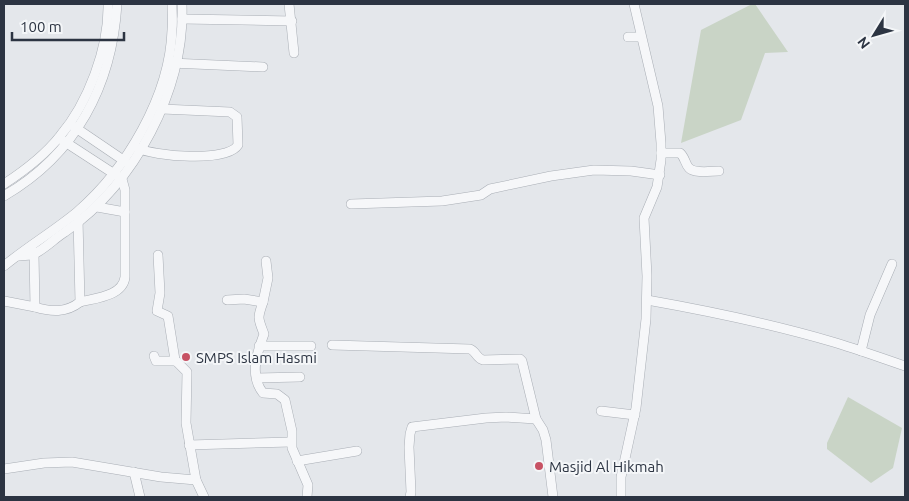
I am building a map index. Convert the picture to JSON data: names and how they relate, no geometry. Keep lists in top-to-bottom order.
{
  "places": ["SMPS Islam Hasmi", "Masjid Al Hikmah"],
  "scale_bar": "100 m",
  "north": "bottom left"
}
